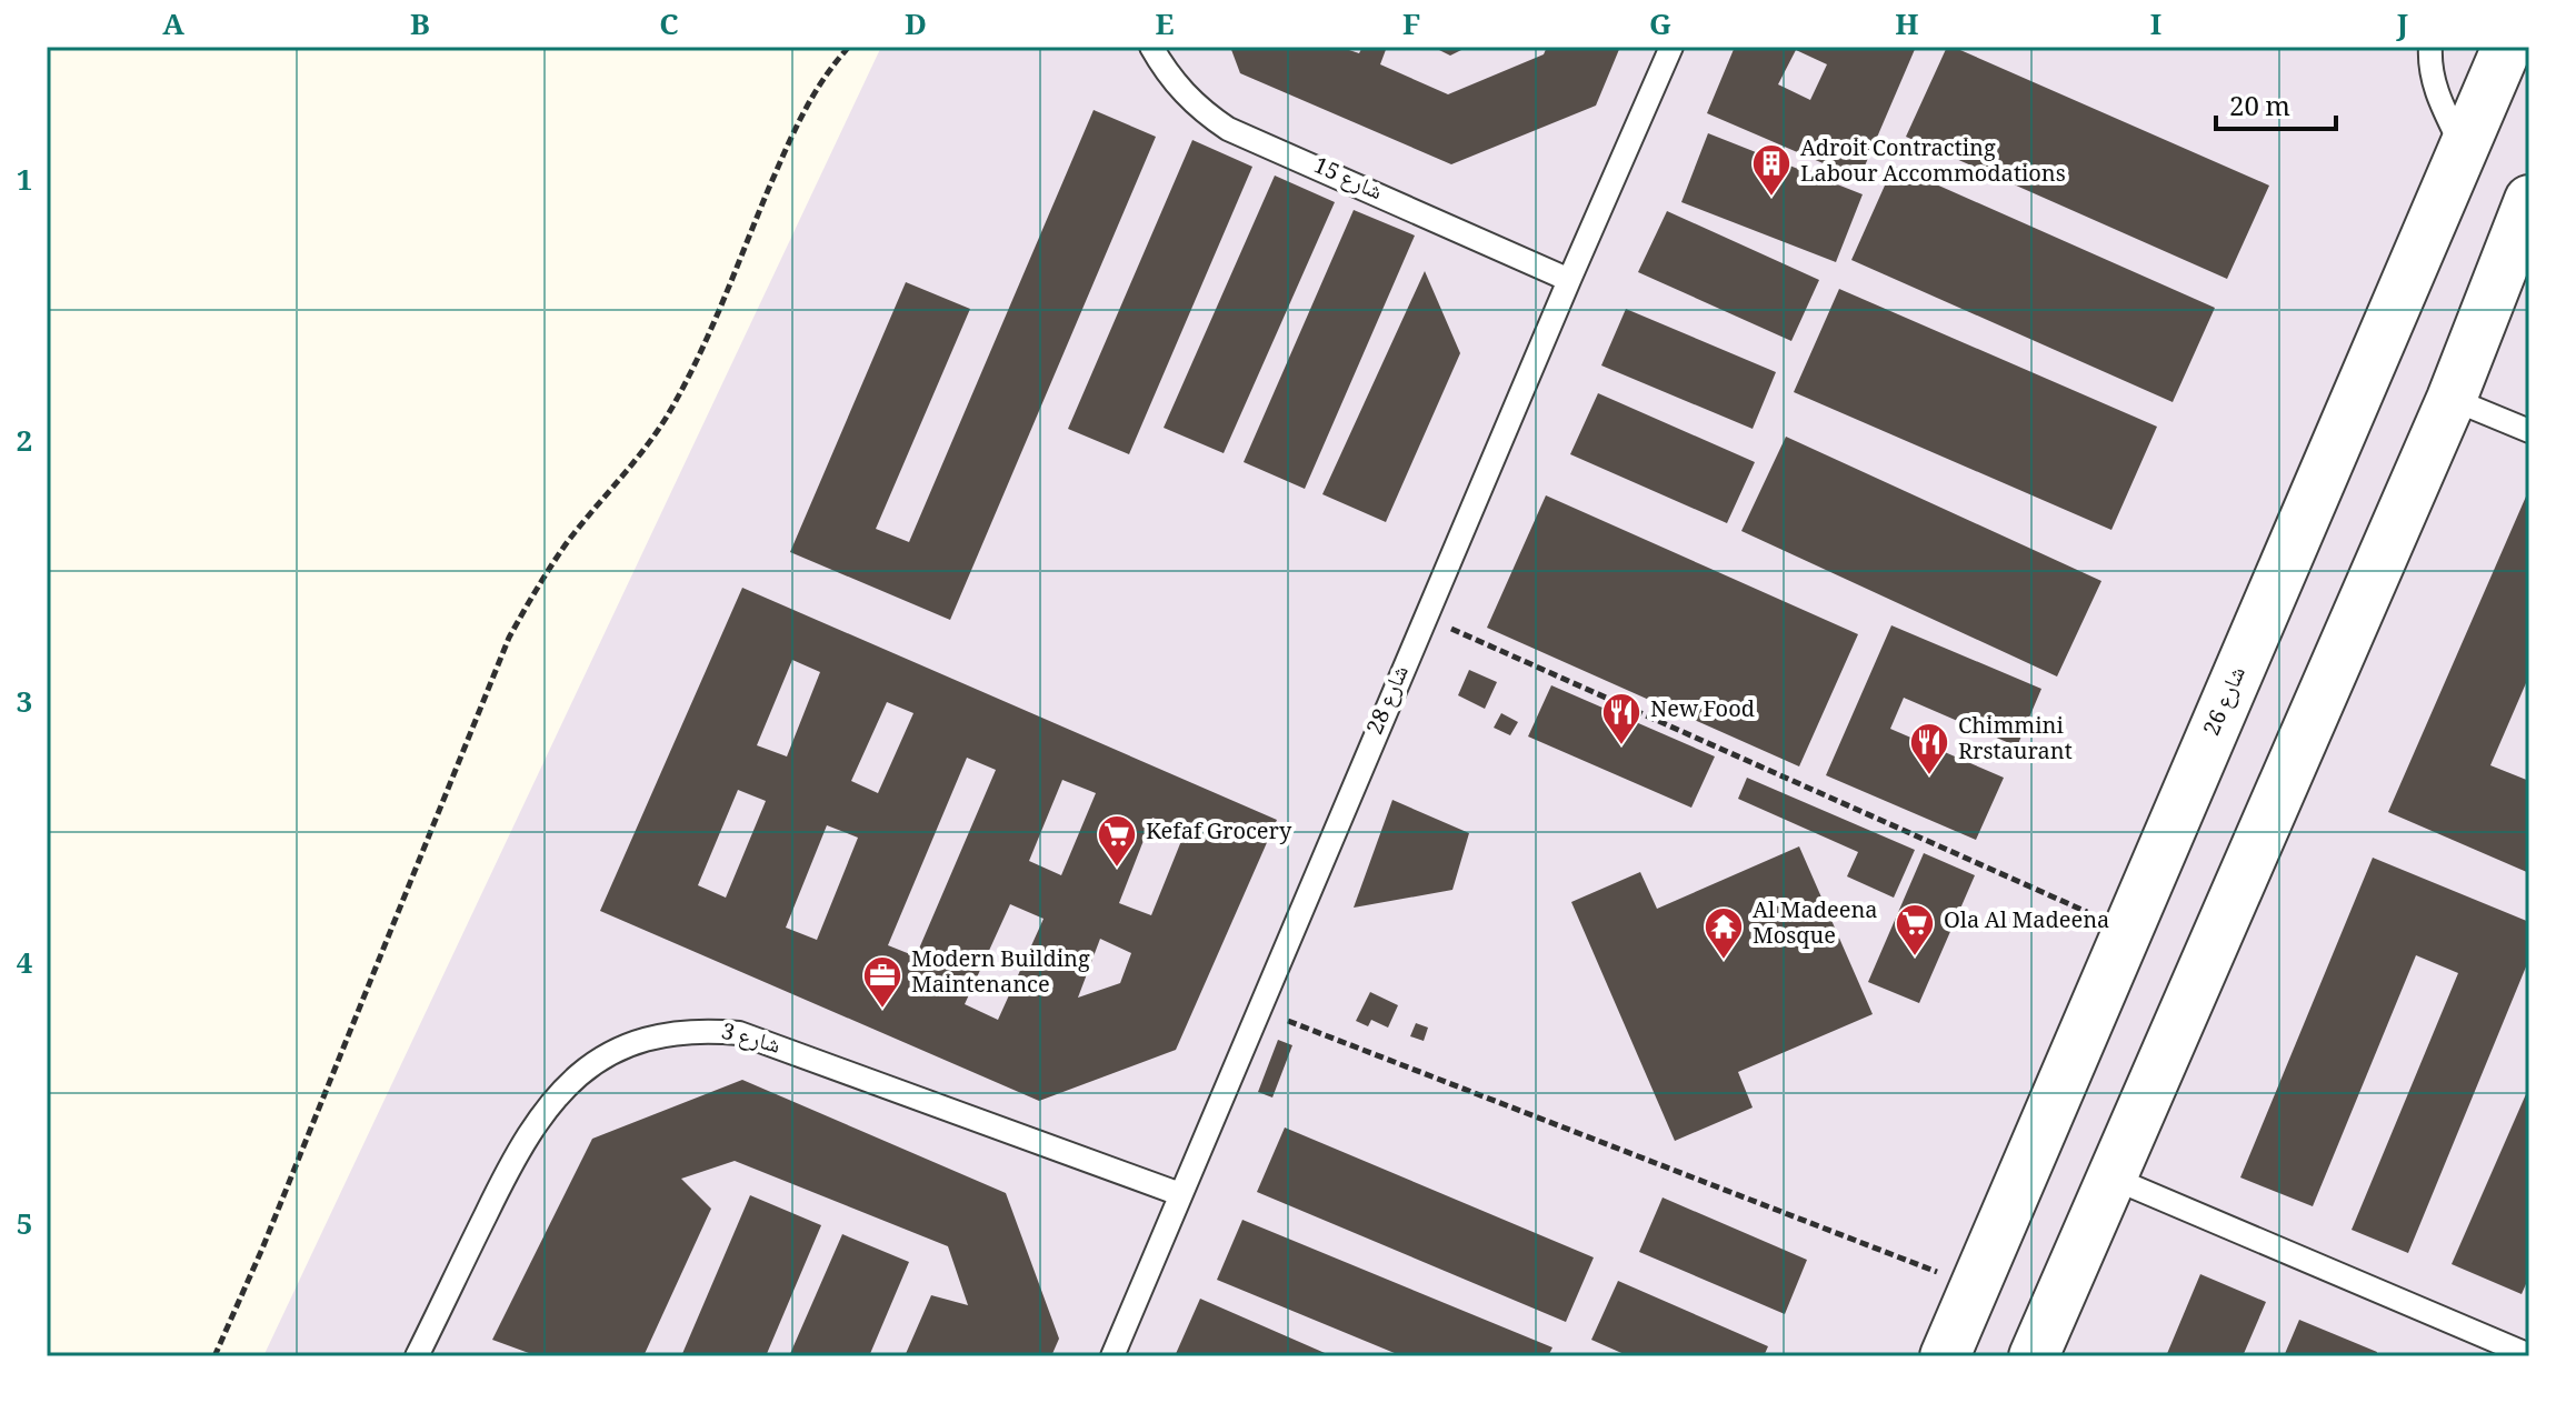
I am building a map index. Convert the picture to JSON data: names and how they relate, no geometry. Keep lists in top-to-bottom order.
{
  "streets": {
    "street": ["شارع 26"],
    "lane": ["شارع 15", "شارع 28", "شارع 3"]
  },
  "crossings": [
    ["شارع 15", "شارع 28"],
    ["شارع 28", "شارع 3"]
  ],
  "places": {
    "building": ["Adroit Contracting Labour Accommodations"],
    "restaurant": ["New Food", "Chimmini Rrstaurant"],
    "supermarket": ["Kefaf Grocery", "Ola Al Madeena"],
    "temple": ["Al Madeena Mosque"],
    "office": ["Modern Building Maintenance"]
  },
  "scale_bar": "20 m",
  "grid": {
    "columns": [
      "A",
      "B",
      "C",
      "D",
      "E",
      "F",
      "G",
      "H",
      "I",
      "J"
    ],
    "rows": [
      "1",
      "2",
      "3",
      "4",
      "5"
    ]
  }
}
